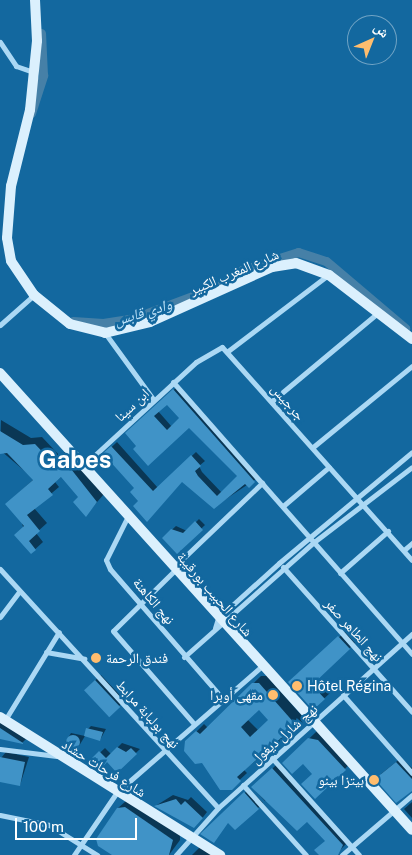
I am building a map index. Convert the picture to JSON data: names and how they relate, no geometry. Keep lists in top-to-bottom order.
{
  "streets": {
    "street": [
      "شارع المغرب الكبير",
      "جرجيس",
      "ابن سينا",
      "شارع الحبيب بورقيبة",
      "نهج الكاهنة",
      "نهج الطاهر صفر",
      "نهج بولبابة مرابط",
      "نهج شارل ديغول",
      "شارع فرحات حشاد"
    ]
  },
  "crossings": [
    ["جرجيس", "ابن سينا"],
    ["ابن سينا", "شارع الحبيب بورقيبة"],
    ["شارع الحبيب بورقيبة", "نهج الكاهنة"],
    ["شارع الحبيب بورقيبة", "نهج شارل ديغول"],
    ["نهج الطاهر صفر", "نهج شارل ديغول"],
    ["نهج بولبابة مرابط", "نهج شارل ديغول"],
    ["نهج شارل ديغول", "شارع فرحات حشاد"]
  ],
  "districts": ["Gabes"],
  "water": ["وادي قابس"],
  "places": [
    "فندق الرحمة",
    "Hôtel Régina",
    "مقهى أوبرا",
    "بيتزا بينو"
  ],
  "scale_bar": "100 m",
  "north": "top right"
}
